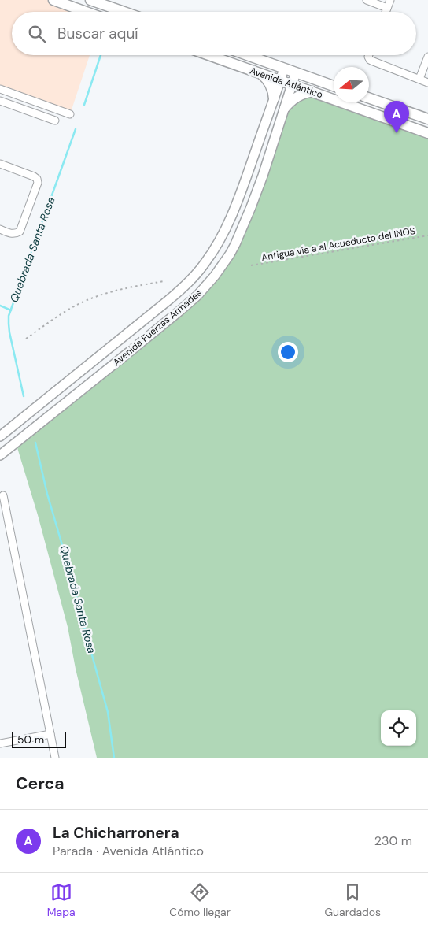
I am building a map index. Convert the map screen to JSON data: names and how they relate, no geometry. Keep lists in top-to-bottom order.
{
  "streets": {
    "main road": ["Avenida Atlántico"],
    "street": ["Avenida Fuerzas Armadas"],
    "path": ["Antigua vía a al Acueducto del INOS"]
  },
  "crossings": [
    ["Avenida Atlántico", "Avenida Fuerzas Armadas"]
  ],
  "water": ["Quebrada Santa Rosa"],
  "scale_bar": "50 m",
  "north": "left",
  "page": {
    "search": "Buscar aquí",
    "pins": "A",
    "scale": "50 m",
    "heading": "Cerca",
    "list": [
      {
        "mark": "A",
        "name": "La Chicharronera",
        "note": "Parada · Avenida Atlántico",
        "value": "230 m"
      }
    ],
    "nav": ["Mapa", "Cómo llegar", "Guardados"]
  }
}
